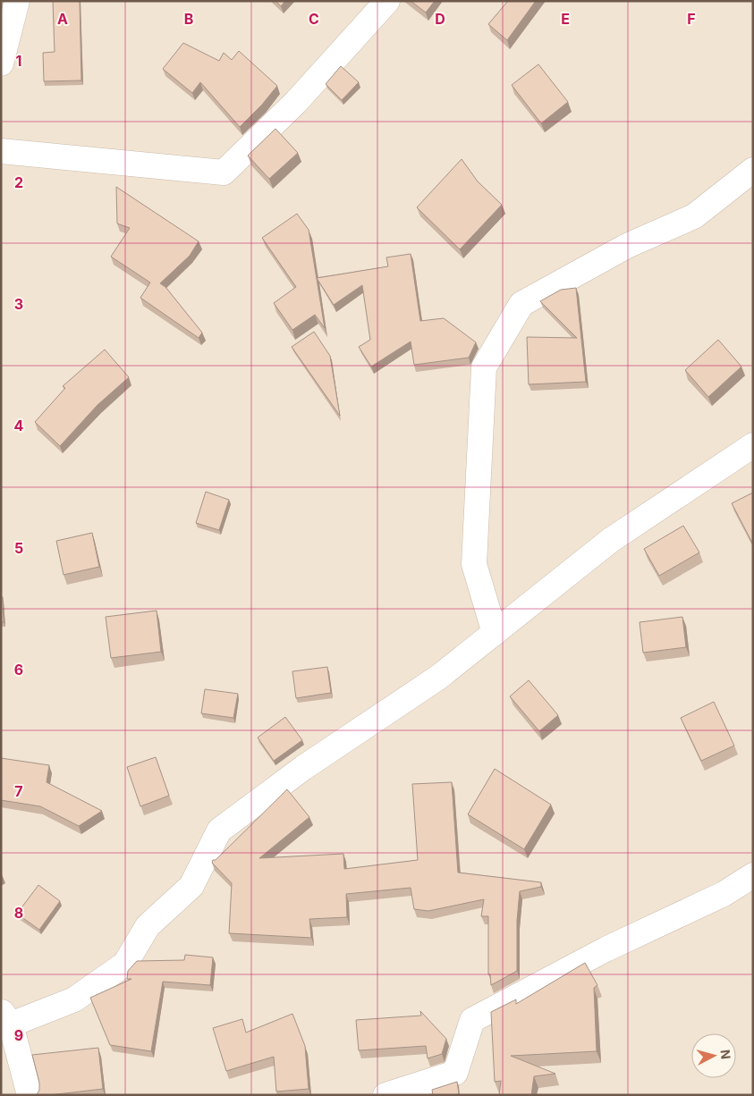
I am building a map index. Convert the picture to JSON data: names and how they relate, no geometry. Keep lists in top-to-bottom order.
{
  "north": "right",
  "grid": {
    "columns": [
      "A",
      "B",
      "C",
      "D",
      "E",
      "F"
    ],
    "rows": [
      "1",
      "2",
      "3",
      "4",
      "5",
      "6",
      "7",
      "8",
      "9"
    ]
  }
}
